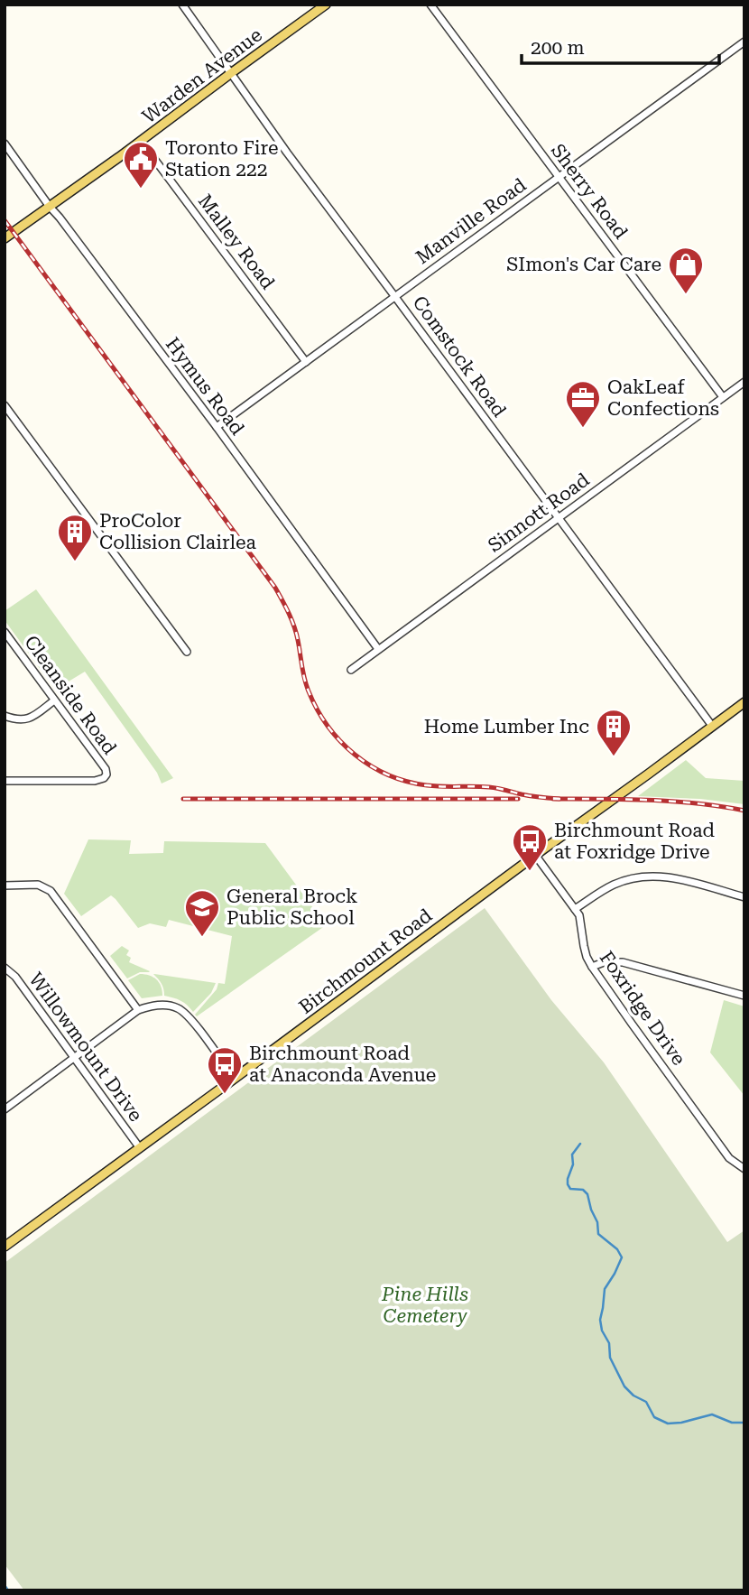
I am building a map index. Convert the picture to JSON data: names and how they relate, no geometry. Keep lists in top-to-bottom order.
{
  "streets": {
    "main road": ["Warden Avenue", "Birchmount Road"],
    "street": [
      "Sherry Road",
      "Manville Road",
      "Malley Road",
      "Comstock Road",
      "Hymus Road",
      "Sinnott Road",
      "Cleanside Road",
      "Foxridge Drive",
      "Willowmount Drive"
    ]
  },
  "crossings": [
    ["Warden Avenue", "Malley Road"],
    ["Warden Avenue", "Comstock Road"],
    ["Warden Avenue", "Hymus Road"],
    ["Sherry Road", "Manville Road"],
    ["Sherry Road", "Sinnott Road"],
    ["Manville Road", "Malley Road"],
    ["Manville Road", "Comstock Road"],
    ["Manville Road", "Hymus Road"],
    ["Comstock Road", "Sinnott Road"],
    ["Comstock Road", "Birchmount Road"],
    ["Hymus Road", "Sinnott Road"],
    ["Birchmount Road", "Foxridge Drive"],
    ["Birchmount Road", "Willowmount Drive"]
  ],
  "parks": ["Pine Hills Cemetery"],
  "places": {
    "public building": ["Toronto Fire Station 222"],
    "shop": ["SImon's Car Care"],
    "office": ["OakLeaf Confections"],
    "building": ["ProColor Collision Clairlea", "Home Lumber Inc"],
    "bus stop": ["Birchmount Road at Foxridge Drive", "Birchmount Road at Anaconda Avenue"],
    "school or university": ["General Brock Public School"]
  },
  "scale_bar": "200 m"
}
